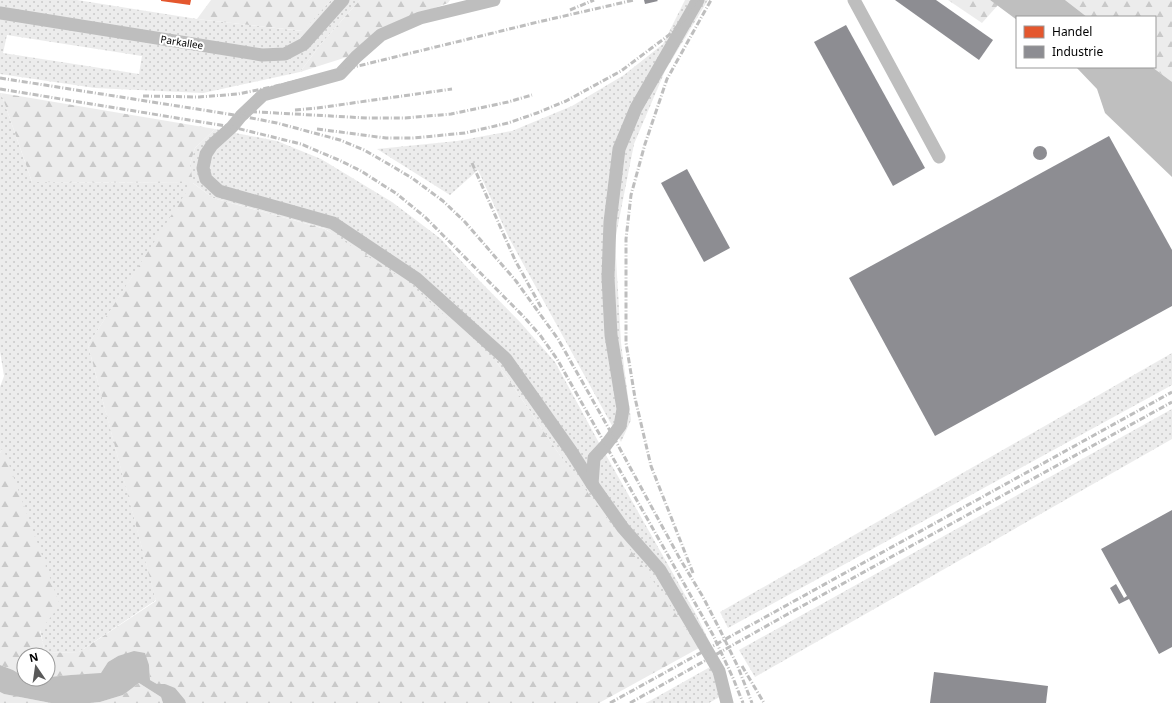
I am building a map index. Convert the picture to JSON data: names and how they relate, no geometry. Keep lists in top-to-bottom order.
{
  "streets": {
    "street": ["Parkallee"]
  },
  "legend": ["Handel", "Industrie"],
  "north": "top"
}
